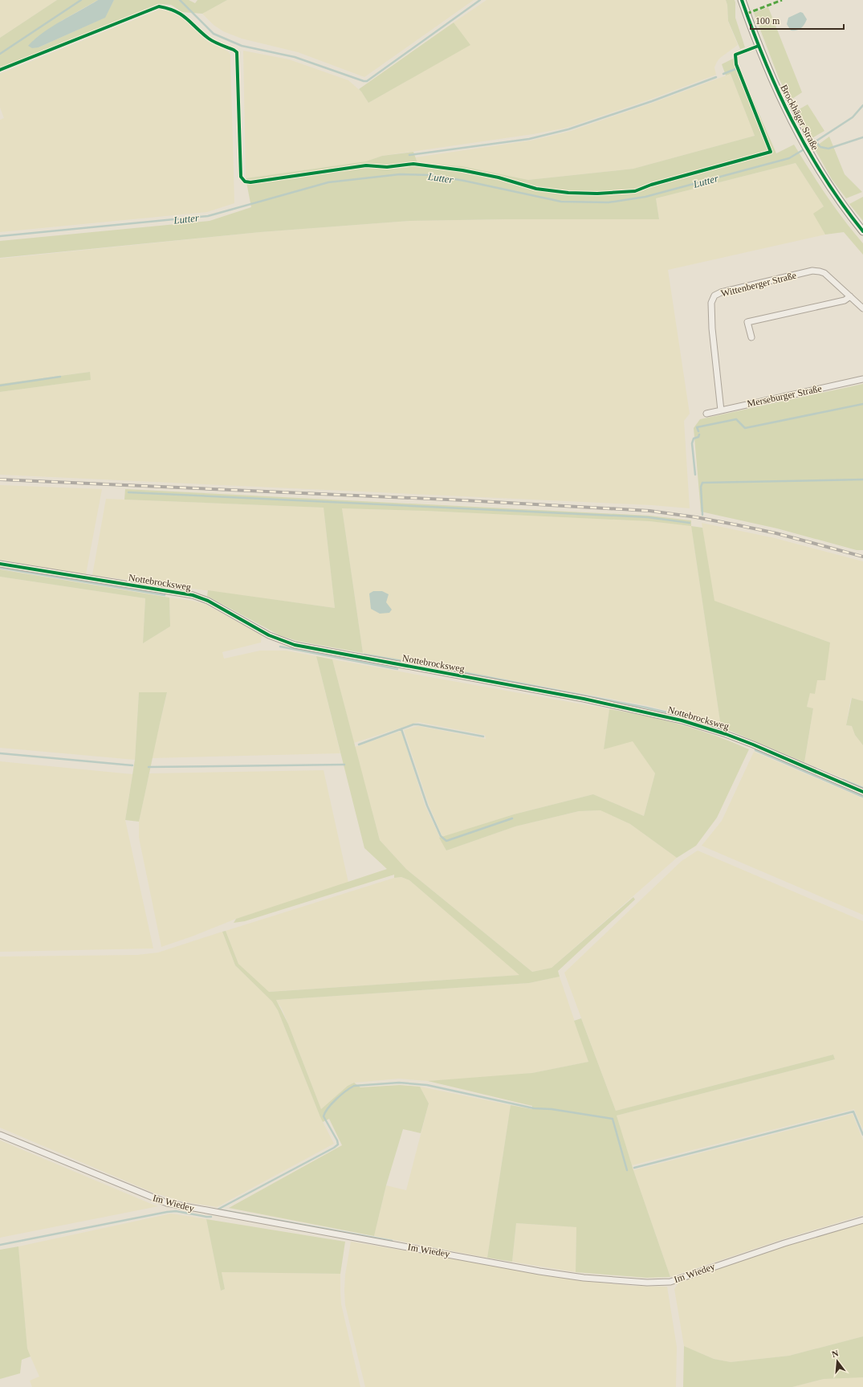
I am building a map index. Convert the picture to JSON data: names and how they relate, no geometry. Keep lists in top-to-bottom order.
{
  "streets": {
    "main road": ["Brockhäger Straße"],
    "street": [
      "Wittenberger Straße",
      "Merseburger Straße",
      "Nottebrocksweg",
      "Im Wiedey"
    ]
  },
  "crossings": [
    ["Wittenberger Straße", "Merseburger Straße"]
  ],
  "water": ["Lutter"],
  "scale_bar": "100 m",
  "north": "top"
}
